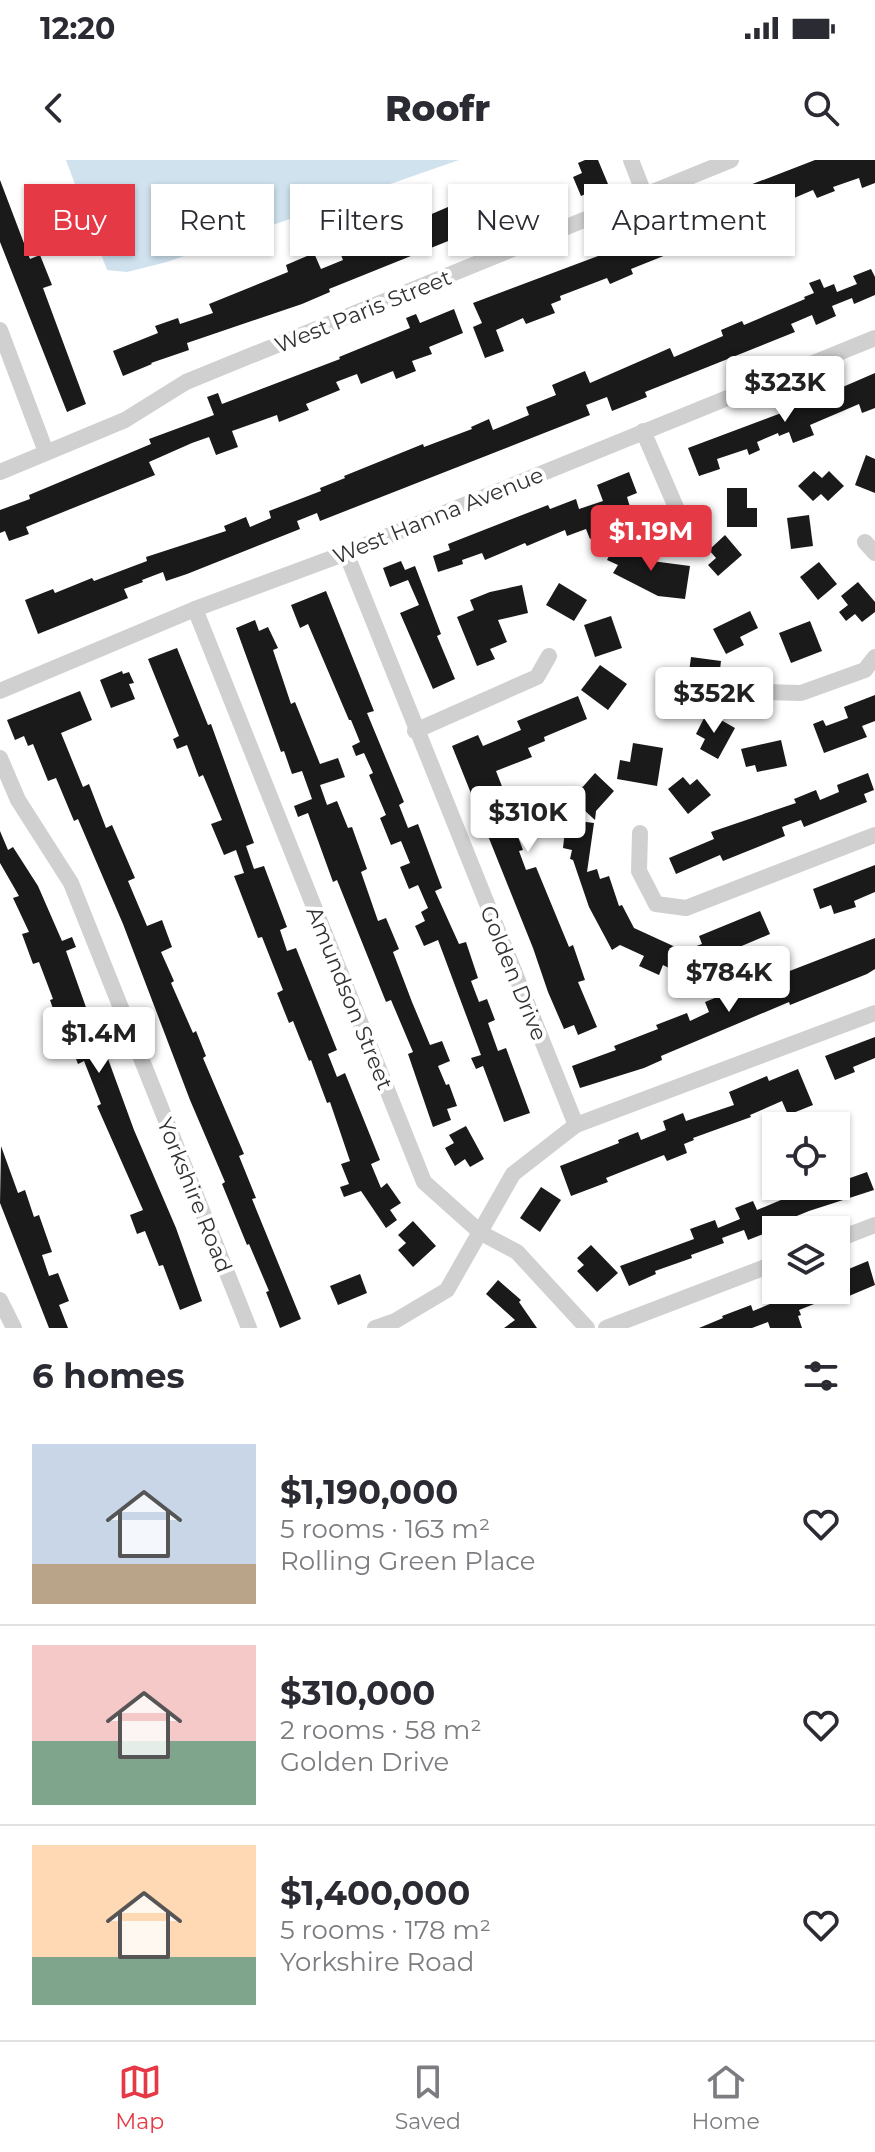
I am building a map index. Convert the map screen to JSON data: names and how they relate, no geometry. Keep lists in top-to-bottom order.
{
  "streets": {
    "street": [
      "West Paris Street",
      "West Hanna Avenue",
      "Golden Drive",
      "Amundson Street",
      "Yorkshire Road"
    ]
  },
  "crossings": [
    ["West Hanna Avenue", "Golden Drive"],
    ["West Hanna Avenue", "Amundson Street"]
  ],
  "page": {
    "status": "12:20",
    "header": "Roofr",
    "chip": [
      "Buy",
      "Rent",
      "Filters",
      "New",
      "Apartment"
    ],
    "price": [
      "$323K",
      "$1.19M",
      "$352K",
      "$310K",
      "$784K",
      "$1.4M"
    ],
    "heading": "6 homes",
    "list": [
      {
        "name": "$1,190,000",
        "note": "5 rooms · 163 m² · Rolling Green Place"
      },
      {
        "name": "$310,000",
        "note": "2 rooms · 58 m² · Golden Drive"
      },
      {
        "name": "$1,400,000",
        "note": "5 rooms · 178 m² · Yorkshire Road"
      }
    ],
    "tabs": ["Map", "Saved", "Home"]
  }
}
